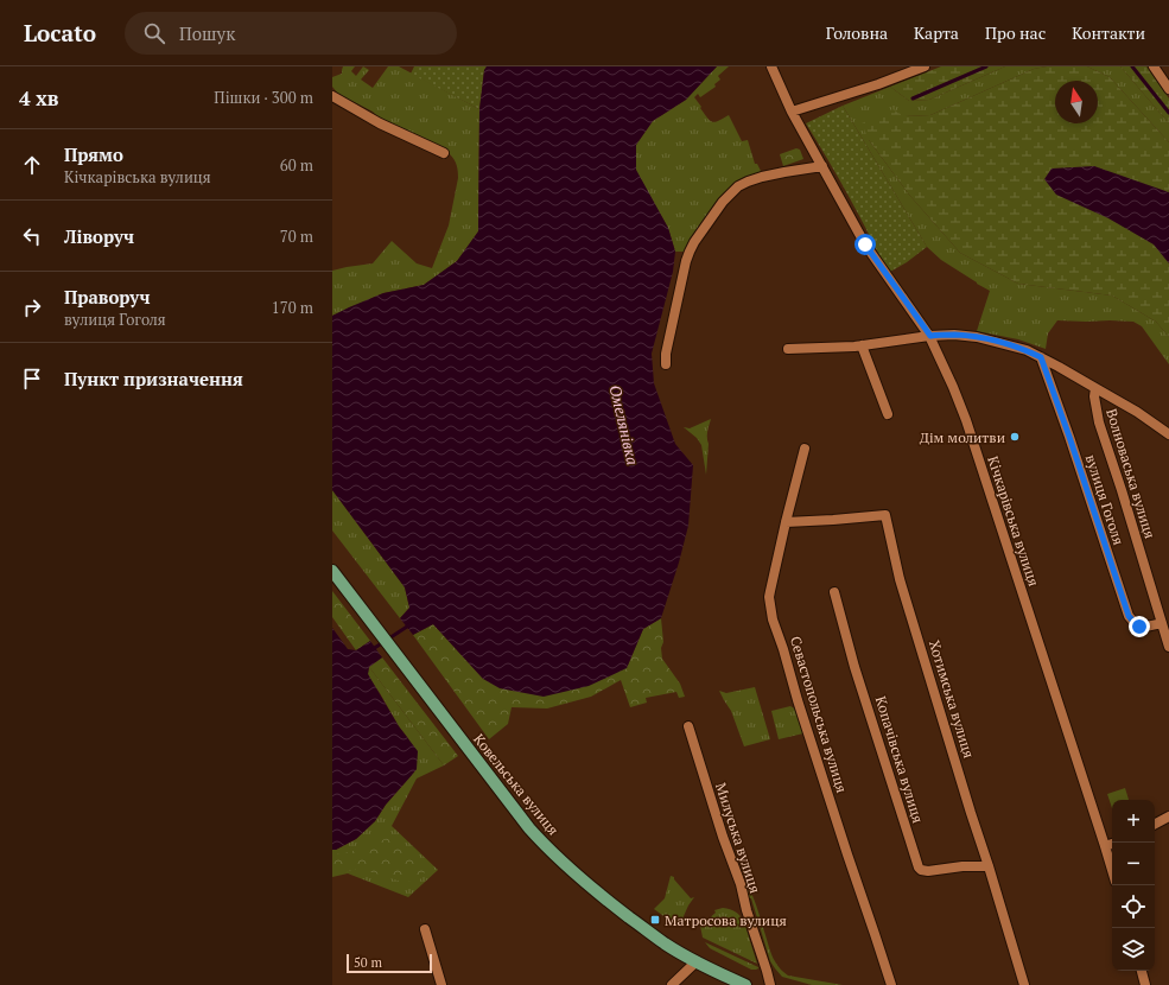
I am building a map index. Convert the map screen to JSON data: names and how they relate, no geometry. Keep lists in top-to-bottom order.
{
  "streets": {
    "main road": ["Ковельська вулиця"],
    "street": [
      "Волноваська вулиця",
      "вулиця Гоголя",
      "Кічкарівська вулиця",
      "Хотимська вулиця",
      "Севастопольська вулиця",
      "Копачівська вулиця",
      "Милуська вулиця"
    ]
  },
  "crossings": [
    ["Волноваська вулиця", "вулиця Гоголя"],
    ["Хотимська вулиця", "Севастопольська вулиця"],
    ["Хотимська вулиця", "Копачівська вулиця"]
  ],
  "water": ["Омелянівка"],
  "places": {
    "other": ["Дім молитви"],
    "transit": ["Матросова вулиця"]
  },
  "scale_bar": "50 m",
  "north": "top",
  "page": {
    "header": "Locato",
    "search": "Пошук",
    "nav": [
      "Головна",
      "Карта",
      "Про нас",
      "Контакти"
    ],
    "heading": ["4 хв", "Пішки · 300 m"],
    "list": [
      ["Прямо", "Кічкарівська вулиця", "60 m"],
      ["Ліворуч", "70 m"],
      ["Праворуч", "вулиця Гоголя", "170 m"],
      "Пункт призначення"
    ],
    "map_buttons": ["+", "−"],
    "scale": "50 m"
  }
}
